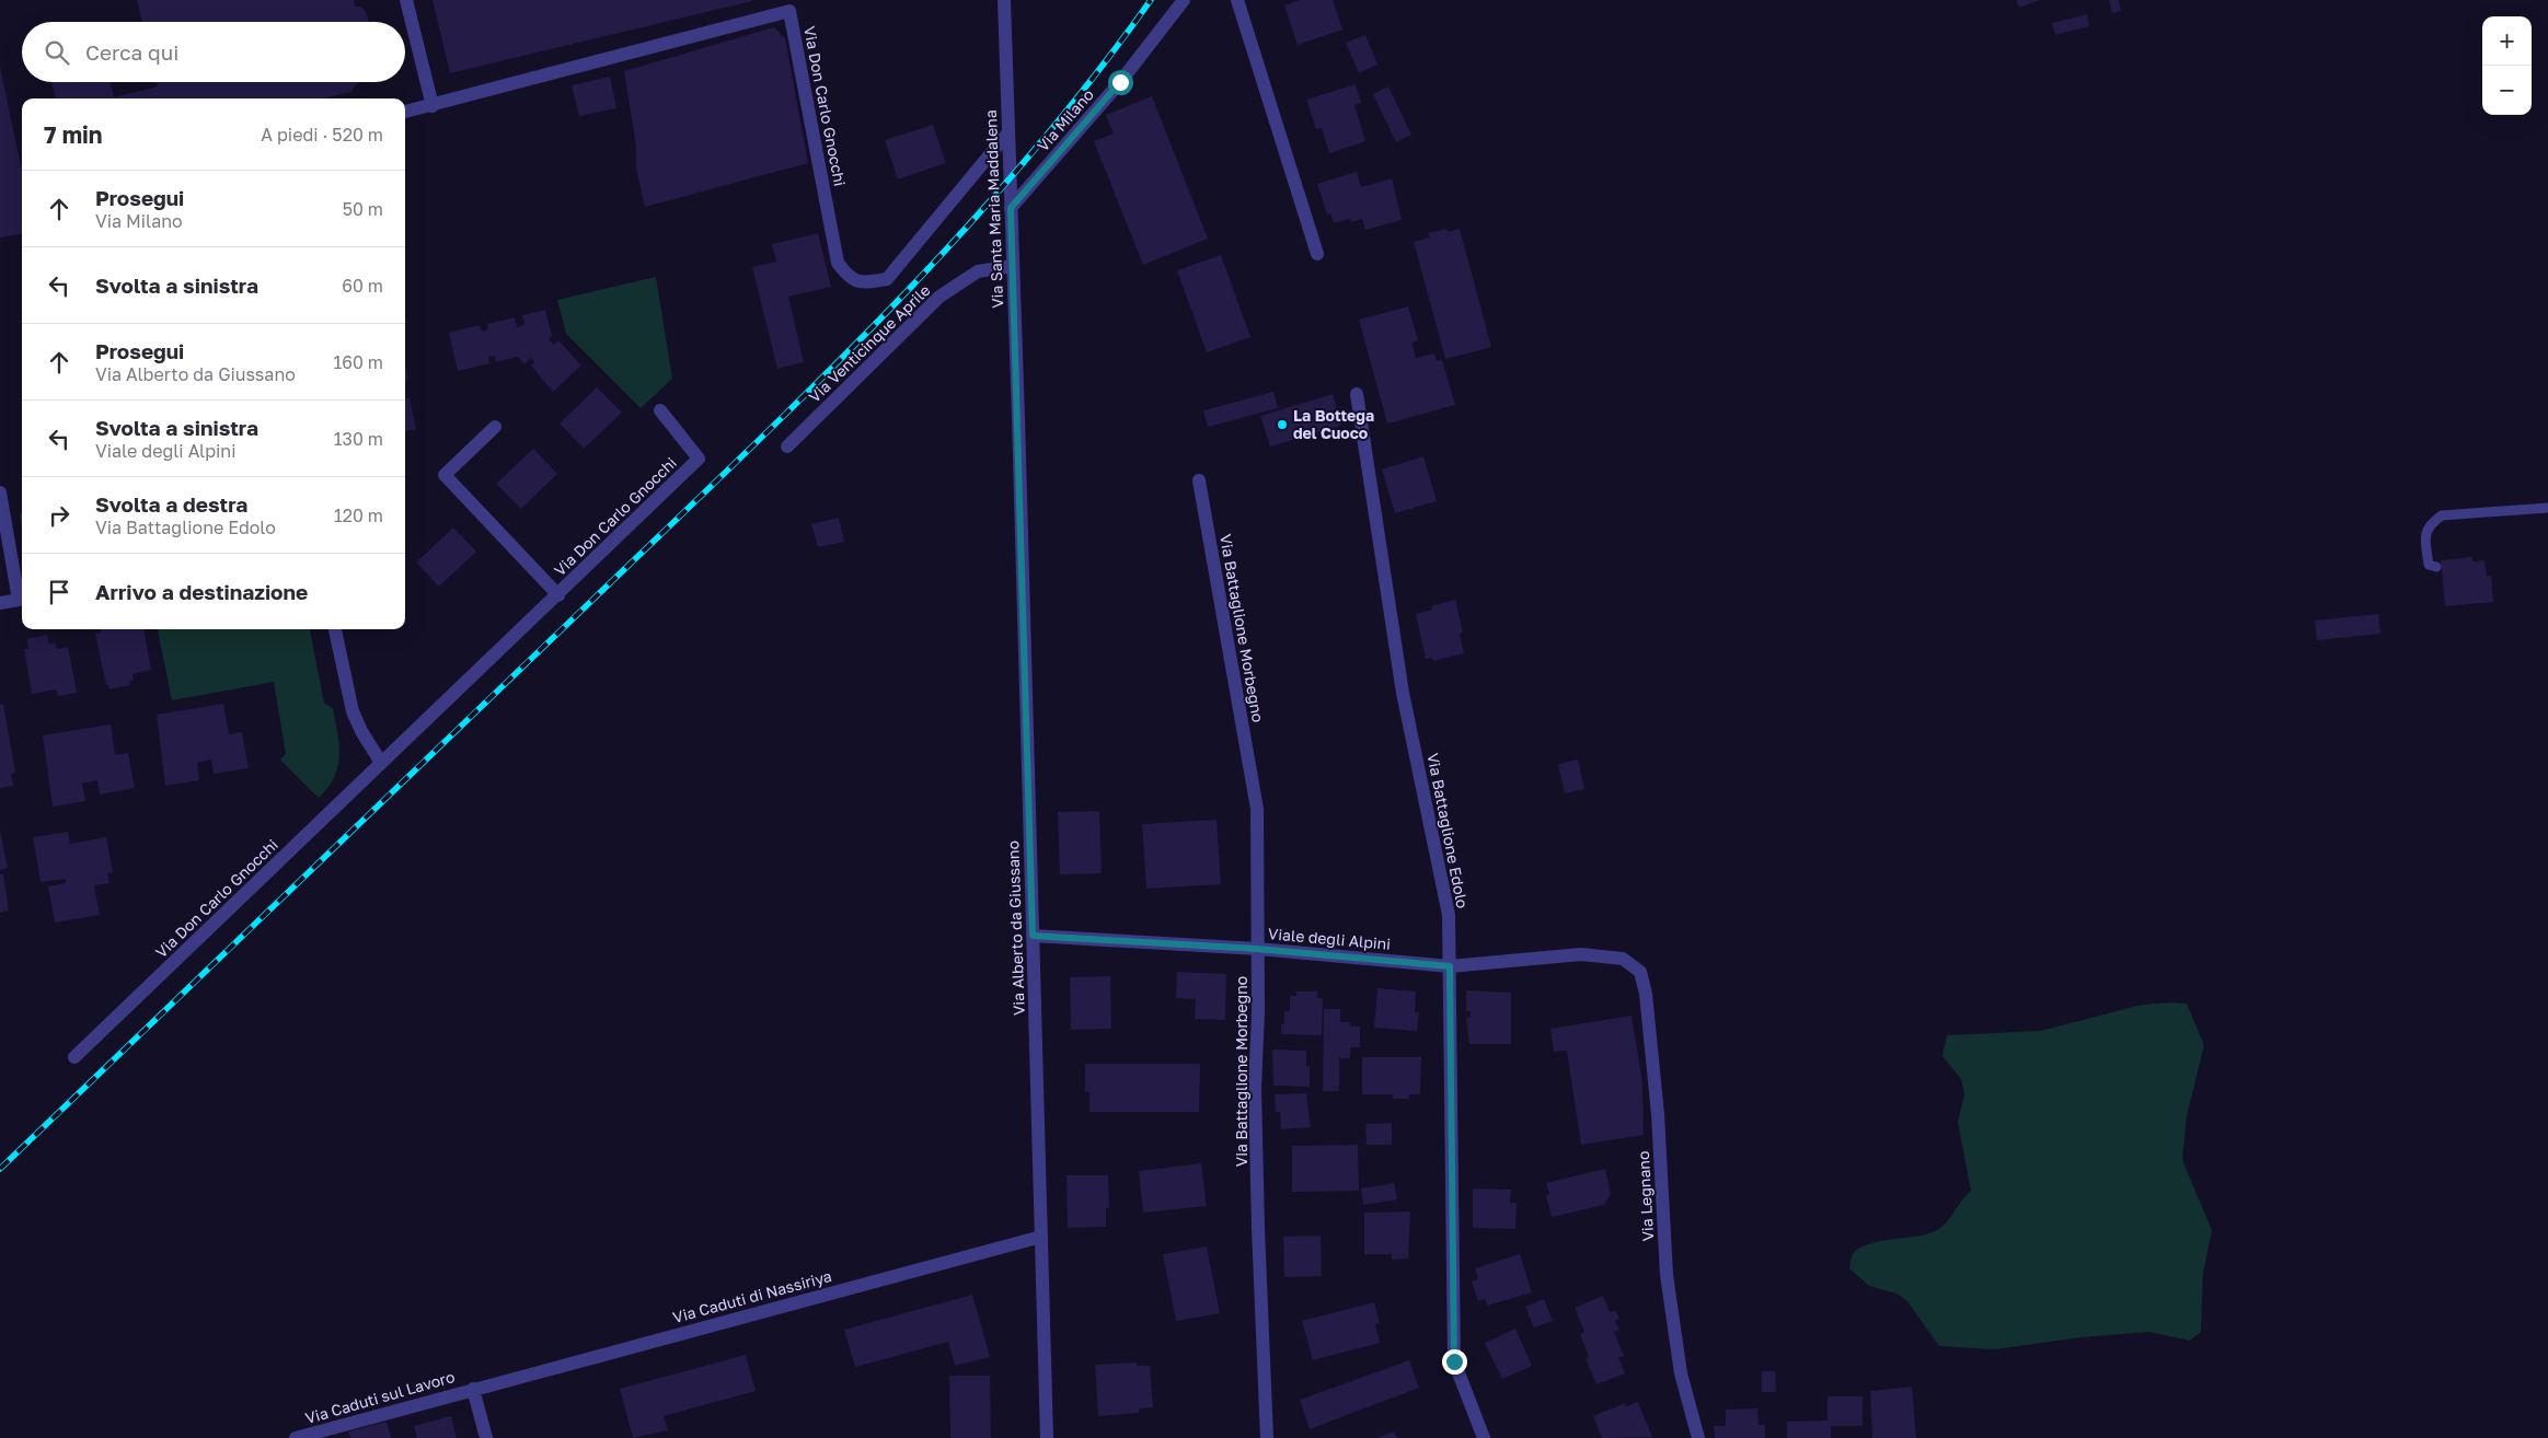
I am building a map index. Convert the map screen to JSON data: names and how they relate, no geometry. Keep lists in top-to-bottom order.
{
  "streets": {
    "street": [
      "Via Don Carlo Gnocchi",
      "Via Milano",
      "Via Santa Maria Maddalena",
      "Via Venticinque Aprile",
      "Via Battaglione Morbegno",
      "Via Battaglione Edolo",
      "Via Alberto da Giussano",
      "Viale degli Alpini",
      "Via Legnano",
      "Via Caduti di Nassiriya",
      "Via Caduti sul Lavoro"
    ]
  },
  "crossings": [
    ["Via Don Carlo Gnocchi", "Via Santa Maria Maddalena"],
    ["Via Milano", "Via Santa Maria Maddalena"],
    ["Via Santa Maria Maddalena", "Via Venticinque Aprile"],
    ["Via Santa Maria Maddalena", "Via Alberto da Giussano"],
    ["Via Battaglione Morbegno", "Viale degli Alpini"],
    ["Via Battaglione Edolo", "Viale degli Alpini"],
    ["Via Alberto da Giussano", "Viale degli Alpini"],
    ["Via Alberto da Giussano", "Via Caduti di Nassiriya"],
    ["Viale degli Alpini", "Via Legnano"],
    ["Via Caduti di Nassiriya", "Via Caduti sul Lavoro"]
  ],
  "places": ["La Bottega del Cuoco"],
  "page": {
    "map_buttons": ["+", "−"],
    "search": "Cerca qui",
    "heading": ["7 min", "A piedi · 520 m"],
    "list": [
      ["Prosegui", "Via Milano", "50 m"],
      ["Svolta a sinistra", "60 m"],
      ["Prosegui", "Via Alberto da Giussano", "160 m"],
      ["Svolta a sinistra", "Viale degli Alpini", "130 m"],
      ["Svolta a destra", "Via Battaglione Edolo", "120 m"],
      "Arrivo a destinazione"
    ]
  }
}
